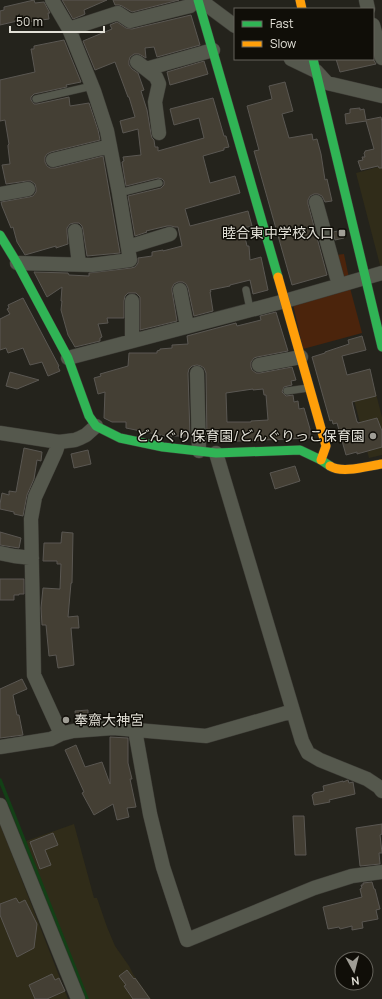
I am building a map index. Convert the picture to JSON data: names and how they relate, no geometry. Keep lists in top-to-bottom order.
{
  "places": {
    "transit": ["睦合東中学校入口"],
    "other": ["どんぐり保育園/どんぐりっこ保育園", "奉齋大神宮"]
  },
  "legend": ["Fast", "Slow"],
  "scale_bar": "50 m",
  "north": "bottom"
}
